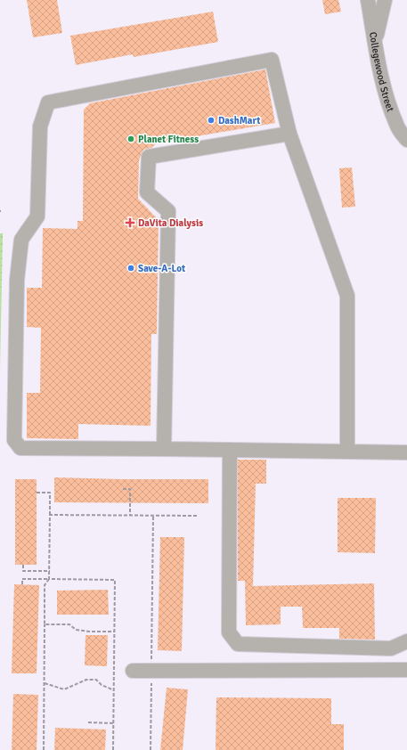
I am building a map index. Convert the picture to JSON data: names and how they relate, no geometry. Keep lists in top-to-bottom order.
{
  "streets": {
    "street": ["Collegewood Street"]
  },
  "places": {
    "other": ["DashMart", "Planet Fitness", "Save-A-Lot"],
    "health": ["DaVita Dialysis"]
  }
}
